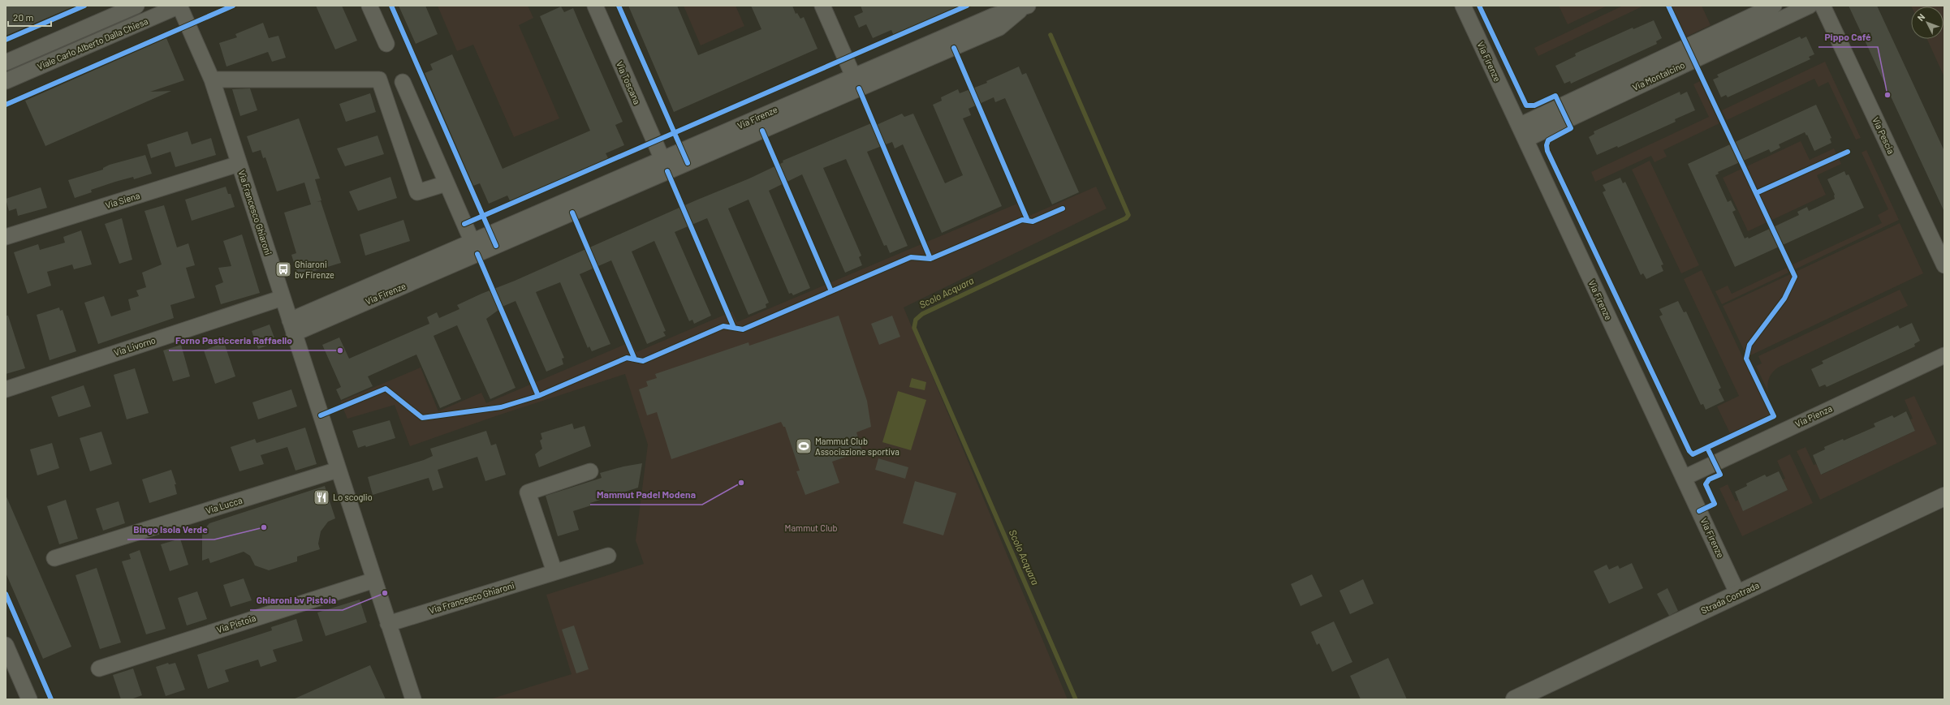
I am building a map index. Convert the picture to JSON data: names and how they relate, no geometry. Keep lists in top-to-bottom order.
{
  "streets": {
    "street": [
      "Viale Carlo Alberto Dalla Chiesa",
      "Via Firenze",
      "Via Montalcino",
      "Via Toscana",
      "Via Pescia",
      "Via Siena",
      "Via Francesco Ghiaroni",
      "Via Livorno",
      "Via Pienza",
      "Via Lucca",
      "Strada Contrada",
      "Via Pistoia"
    ]
  },
  "crossings": [
    ["Viale Carlo Alberto Dalla Chiesa", "Via Francesco Ghiaroni"],
    ["Via Firenze", "Via Montalcino"],
    ["Via Firenze", "Via Toscana"],
    ["Via Firenze", "Via Francesco Ghiaroni"],
    ["Via Firenze", "Via Pienza"],
    ["Via Firenze", "Strada Contrada"],
    ["Via Siena", "Via Francesco Ghiaroni"],
    ["Via Francesco Ghiaroni", "Via Livorno"],
    ["Via Francesco Ghiaroni", "Via Lucca"],
    ["Via Francesco Ghiaroni", "Via Pistoia"]
  ],
  "water": ["Scolo Acquara"],
  "parks": ["Mammut Club"],
  "places": {
    "other": [
      "Pippo Café",
      "Forno Pasticceria Raffaello",
      "Mammut Padel Modena",
      "Bingo Isola Verde",
      "Ghiaroni bv Pistoia"
    ],
    "bus stop": ["Ghiaroni bv Firenze"],
    "sports": ["Mammut Club Associazione sportiva"],
    "restaurant": ["Lo scoglio"]
  },
  "scale_bar": "20 m",
  "north": "top left"
}
